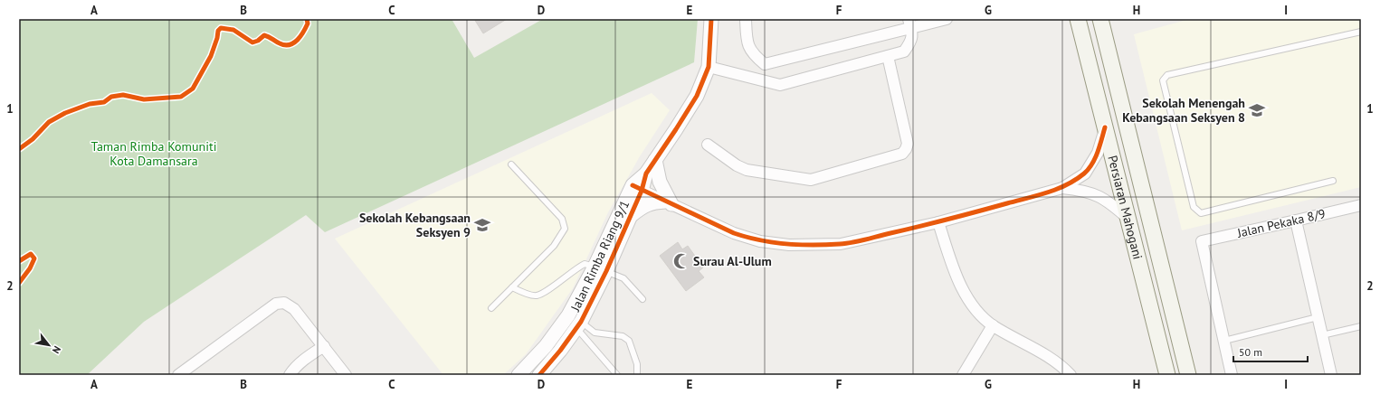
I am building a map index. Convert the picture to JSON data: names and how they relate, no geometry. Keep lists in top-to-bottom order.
{
  "streets": {
    "main road": ["Persiaran Mahogani"],
    "street": ["Jalan Pekaka 8/9", "Jalan Rimba Riang 9/1"]
  },
  "parks": ["Taman Rimba Komuniti Kota Damansara"],
  "places": {
    "school or university": ["Sekolah Menengah Kebangsaan Seksyen 8", "Sekolah Kebangsaan Seksyen 9"],
    "mosque": ["Surau Al-Ulum"]
  },
  "scale_bar": "50 m",
  "north": "bottom right",
  "grid": {
    "columns": [
      "A",
      "B",
      "C",
      "D",
      "E",
      "F",
      "G",
      "H",
      "I"
    ],
    "rows": ["1", "2"]
  }
}
